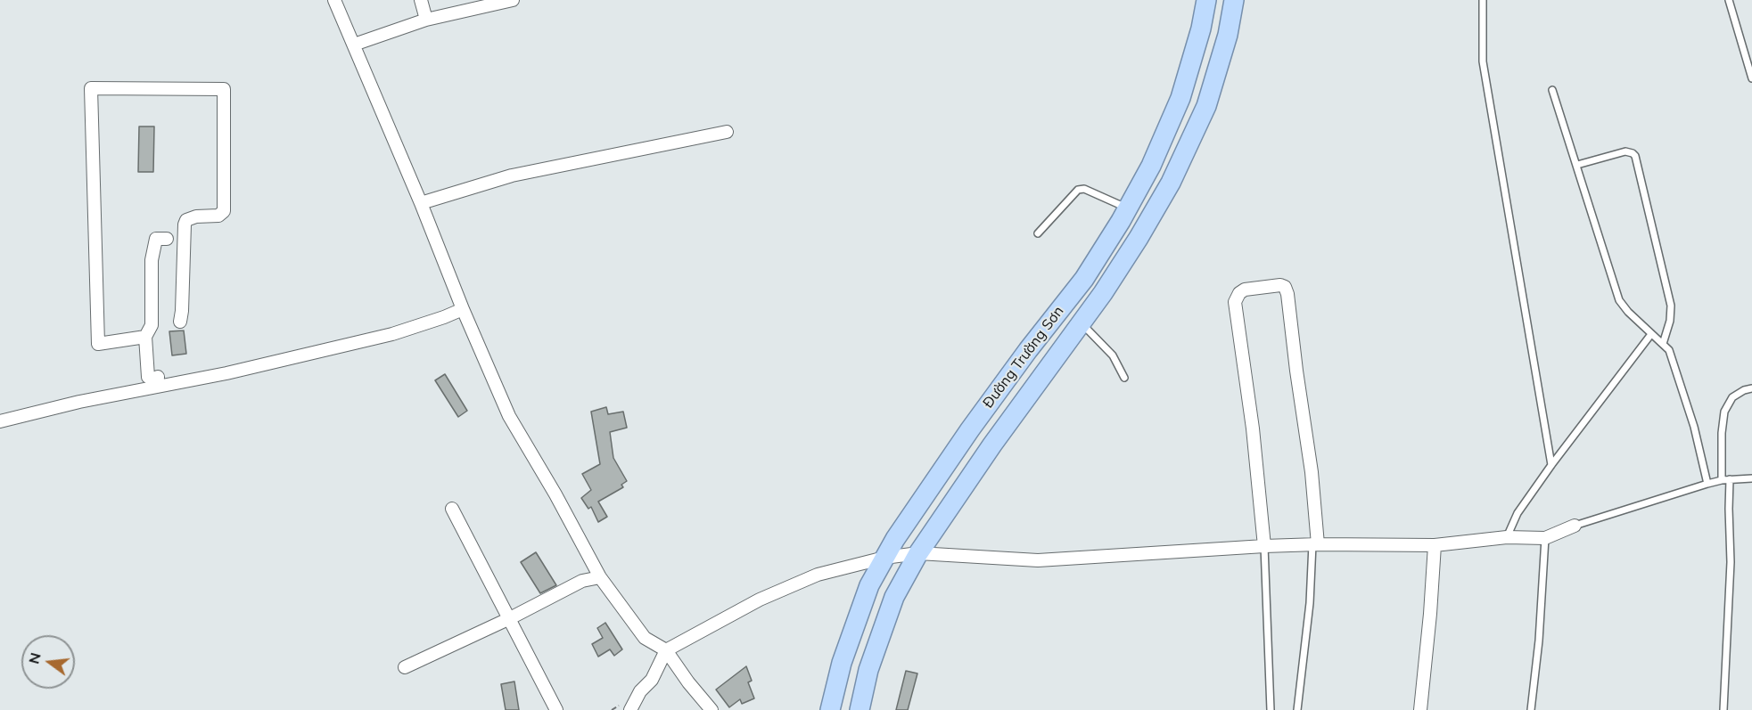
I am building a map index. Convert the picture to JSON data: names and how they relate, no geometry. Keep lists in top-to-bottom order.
{
  "streets": {
    "highway": ["Đường Trường Sơn"]
  },
  "north": "left"
}
